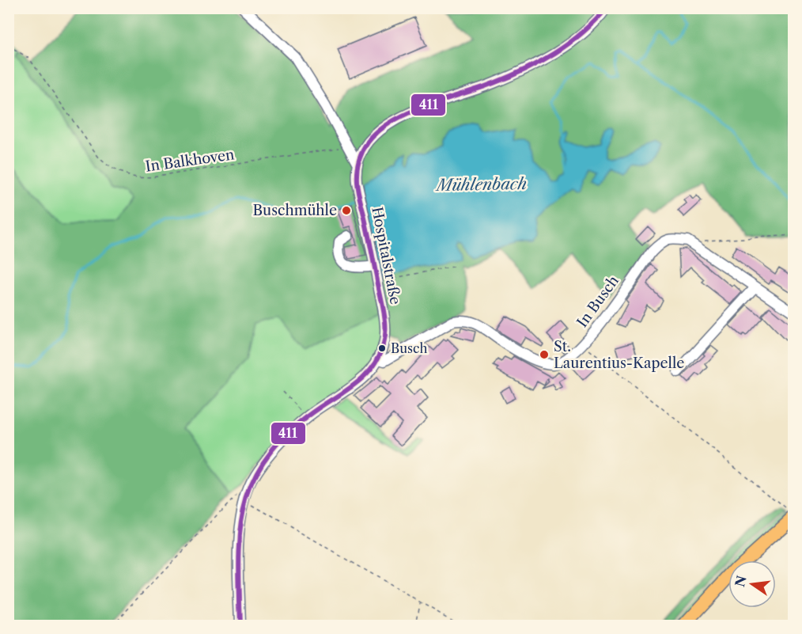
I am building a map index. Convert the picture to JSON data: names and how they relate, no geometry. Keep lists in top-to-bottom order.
{
  "streets": {
    "street": ["Hospitalstraße", "In Busch"],
    "path": ["In Balkhoven"]
  },
  "crossings": [
    ["Hospitalstraße", "In Busch"]
  ],
  "water": ["Mühlenbach"],
  "places": ["Buschmühle", "Busch", "St. Laurentius-Kapelle"],
  "lines": ["transit line 411"],
  "north": "left"
}
